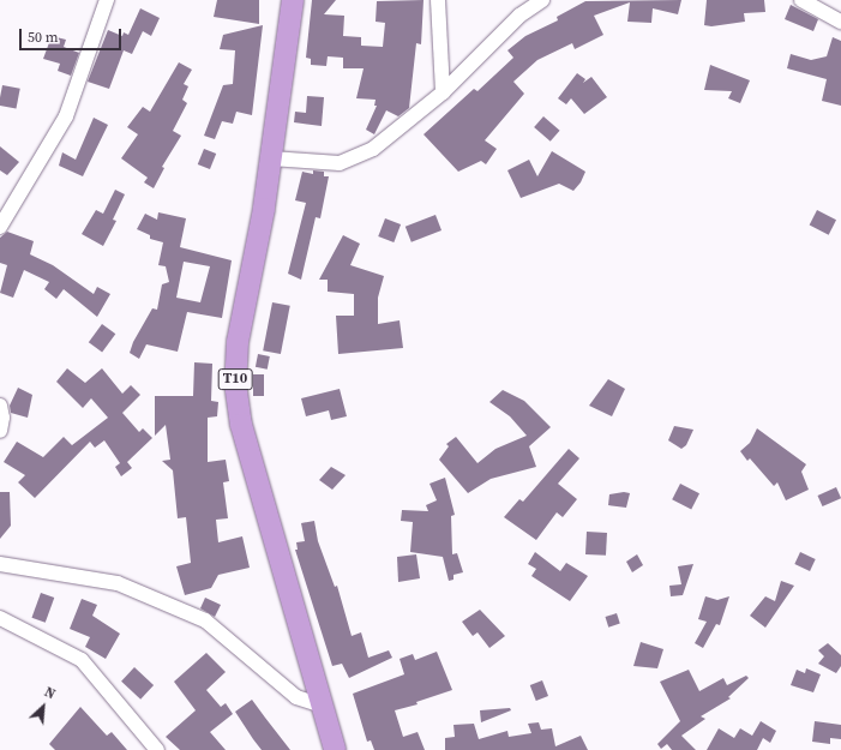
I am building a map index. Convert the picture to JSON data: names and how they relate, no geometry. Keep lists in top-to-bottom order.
{
  "streets": {
    "highway": ["T10"]
  },
  "scale_bar": "50 m",
  "north": "top right"
}
